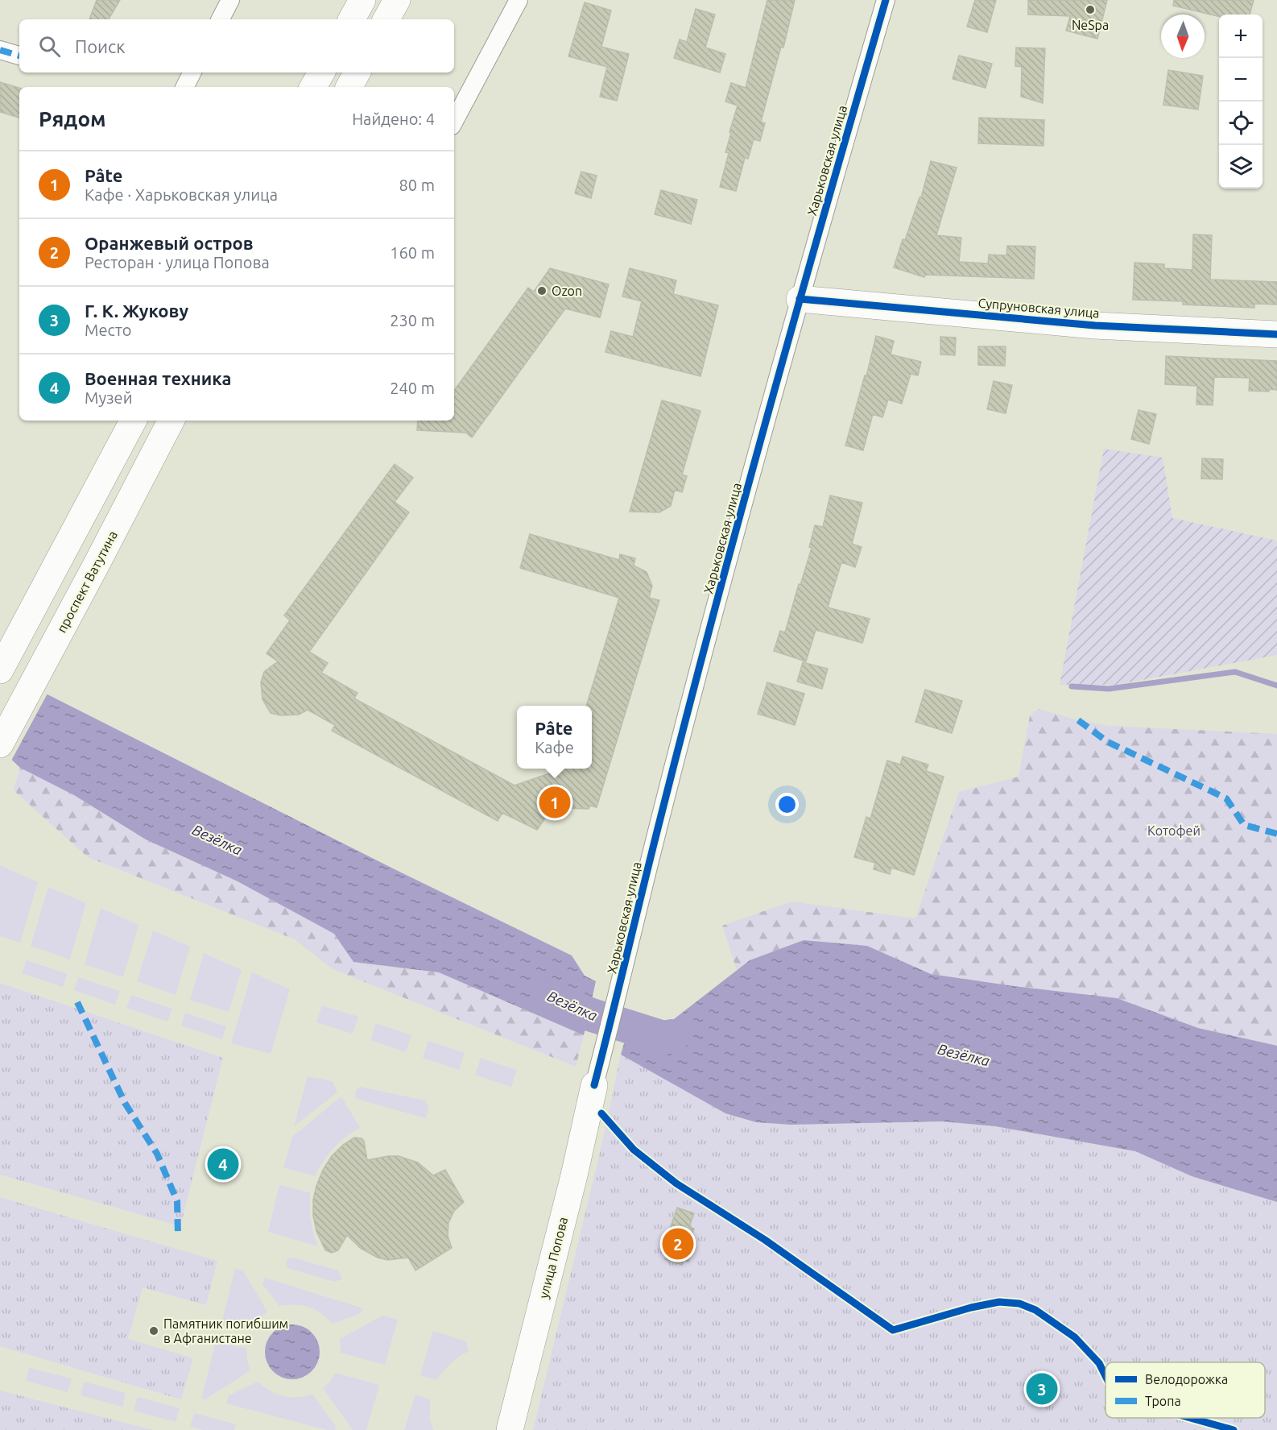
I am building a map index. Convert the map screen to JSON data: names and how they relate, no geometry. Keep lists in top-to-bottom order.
{
  "streets": {
    "main road": ["Супруновская улица", "проспект Ватутина", "улица Попова"],
    "street": ["Харьковская улица"]
  },
  "crossings": [
    ["Харьковская улица", "Супруновская улица"],
    ["Харьковская улица", "улица Попова"]
  ],
  "water": ["Везёлка"],
  "parks": ["Котофей"],
  "places": ["NeSpa", "Ozon", "Памятник погибшим в Афганистане"],
  "legend": ["Велодорожка", "Тропа"],
  "north": "bottom",
  "page": {
    "map_buttons": ["+", "−"],
    "search": "Поиск",
    "heading": ["Рядом", "Найдено: 4"],
    "list": [
      {
        "mark": "1",
        "name": "Pâte",
        "note": "Кафе · Харьковская улица",
        "value": "80 m"
      },
      {
        "mark": "2",
        "name": "Оранжевый остров",
        "note": "Ресторан · улица Попова",
        "value": "160 m"
      },
      {
        "mark": "3",
        "name": "Г. К. Жукову",
        "note": "Место",
        "value": "230 m"
      },
      {
        "mark": "4",
        "name": "Военная техника",
        "note": "Музей",
        "value": "240 m"
      }
    ],
    "popup": ["Pâte", "Кафе"],
    "pins": [
      "1",
      "4",
      "2",
      "3"
    ]
  }
}
